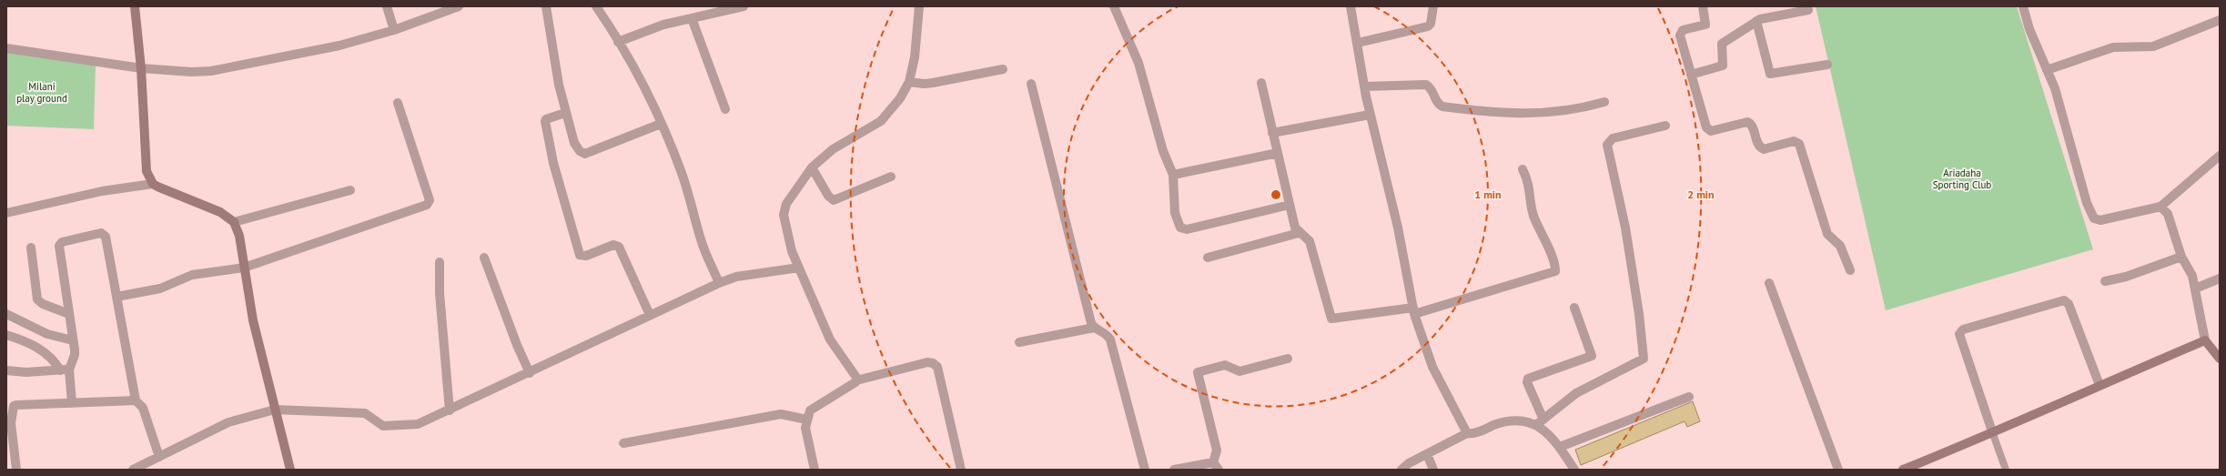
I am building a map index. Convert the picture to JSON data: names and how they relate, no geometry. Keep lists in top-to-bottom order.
{
  "parks": ["Milani play ground", "Ariadaha Sporting Club"],
  "rings": ["1 min", "2 min"]
}
